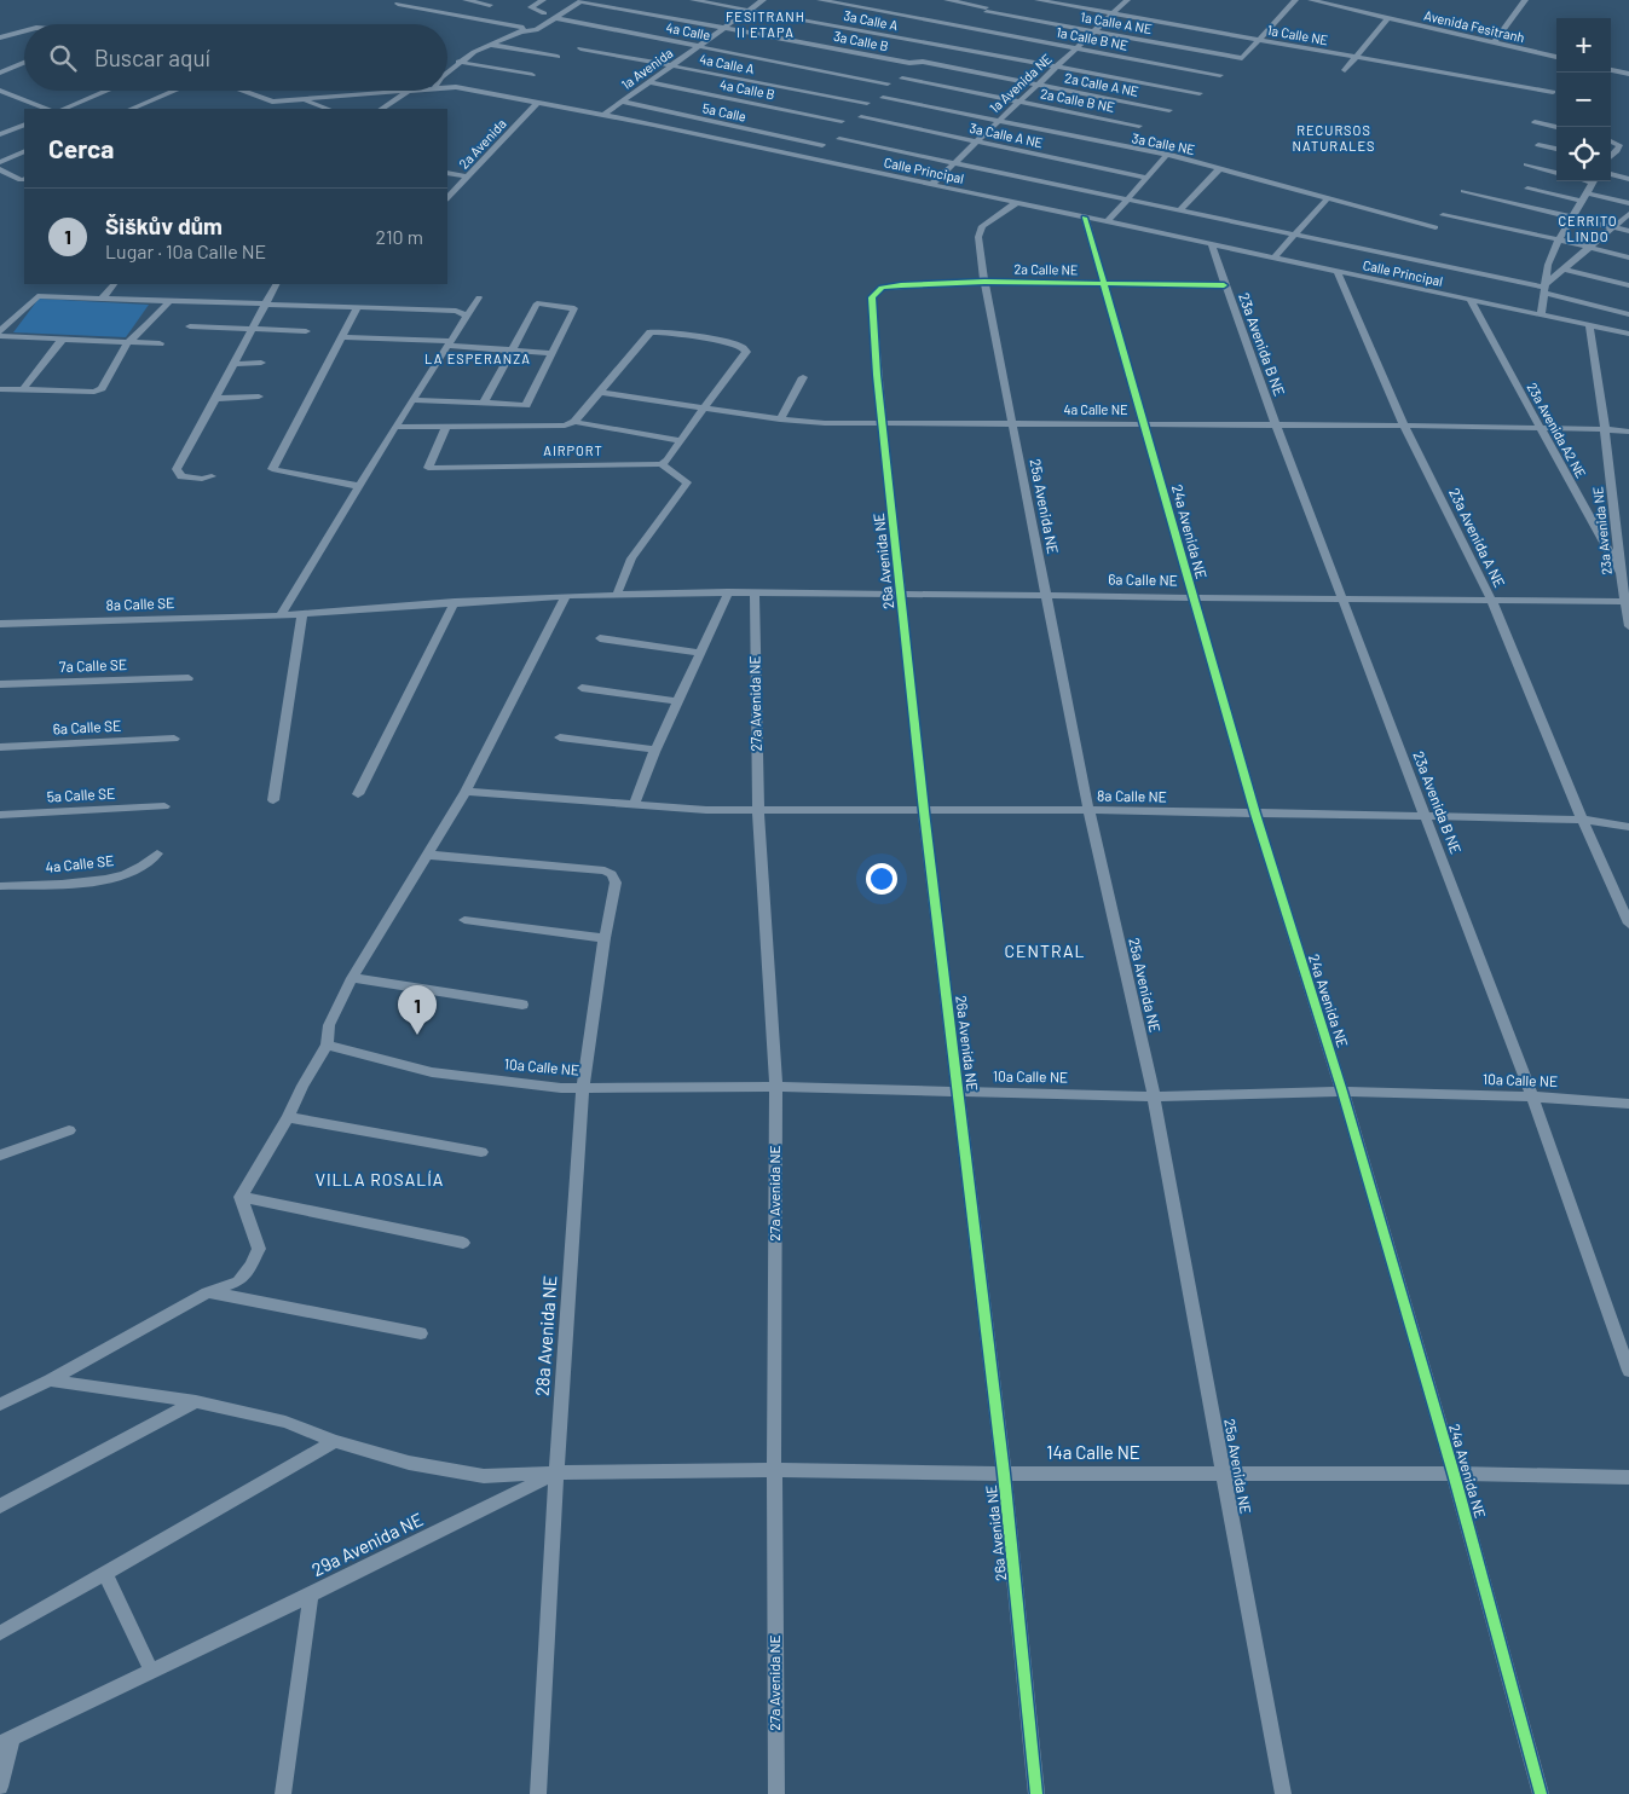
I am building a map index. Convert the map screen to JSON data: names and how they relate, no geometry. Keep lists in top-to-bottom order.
{
  "streets": {
    "street": [
      "3a Calle A",
      "1a Calle A NE",
      "Avenida Fesitranh",
      "4a Calle",
      "1a Calle NE",
      "1a Calle B NE",
      "3a Calle B",
      "4a Calle A",
      "1a Avenida",
      "1a Avenida NE",
      "2a Calle A NE",
      "4a Calle B",
      "2a Calle B NE",
      "5a Calle",
      "3a Calle A NE",
      "2a Avenida",
      "3a Calle NE",
      "Calle Principal",
      "2a Calle NE",
      "23a Avenida B NE",
      "4a Calle NE",
      "23a Avenida A2 NE",
      "25a Avenida NE",
      "23a Avenida NE",
      "24a Avenida NE",
      "23a Avenida A NE",
      "26a Avenida NE",
      "6a Calle NE",
      "8a Calle SE",
      "7a Calle SE",
      "27a Avenida NE",
      "6a Calle SE",
      "5a Calle SE",
      "8a Calle NE",
      "4a Calle SE",
      "10a Calle NE",
      "28a Avenida NE",
      "14a Calle NE",
      "29a Avenida NE"
    ]
  },
  "crossings": [
    ["3a Calle A", "1a Avenida"],
    ["3a Calle A", "1a Avenida NE"],
    ["1a Calle A NE", "1a Calle NE"],
    ["1a Calle A NE", "1a Avenida NE"],
    ["4a Calle", "1a Avenida"],
    ["1a Calle NE", "1a Avenida NE"],
    ["1a Calle B NE", "1a Avenida NE"],
    ["3a Calle B", "1a Avenida"],
    ["3a Calle B", "2a Calle A NE"],
    ["4a Calle A", "1a Avenida"],
    ["1a Avenida", "4a Calle B"],
    ["1a Avenida", "5a Calle"],
    ["1a Avenida", "Calle Principal"],
    ["1a Avenida NE", "2a Calle A NE"],
    ["1a Avenida NE", "2a Calle B NE"],
    ["1a Avenida NE", "3a Calle A NE"],
    ["1a Avenida NE", "3a Calle NE"],
    ["1a Avenida NE", "Calle Principal"],
    ["2a Avenida", "Calle Principal"],
    ["Calle Principal", "23a Avenida B NE"],
    ["Calle Principal", "23a Avenida A2 NE"],
    ["Calle Principal", "25a Avenida NE"],
    ["Calle Principal", "23a Avenida NE"],
    ["Calle Principal", "24a Avenida NE"],
    ["Calle Principal", "23a Avenida A NE"],
    ["2a Calle NE", "23a Avenida B NE"],
    ["2a Calle NE", "25a Avenida NE"],
    ["2a Calle NE", "24a Avenida NE"],
    ["2a Calle NE", "26a Avenida NE"],
    ["23a Avenida B NE", "4a Calle NE"],
    ["23a Avenida B NE", "6a Calle NE"],
    ["23a Avenida B NE", "8a Calle NE"],
    ["23a Avenida B NE", "10a Calle NE"],
    ["4a Calle NE", "23a Avenida A2 NE"],
    ["4a Calle NE", "25a Avenida NE"],
    ["4a Calle NE", "23a Avenida NE"],
    ["4a Calle NE", "24a Avenida NE"],
    ["4a Calle NE", "23a Avenida A NE"],
    ["4a Calle NE", "26a Avenida NE"],
    ["23a Avenida A2 NE", "23a Avenida NE"],
    ["25a Avenida NE", "6a Calle NE"],
    ["25a Avenida NE", "8a Calle NE"],
    ["25a Avenida NE", "10a Calle NE"],
    ["25a Avenida NE", "14a Calle NE"],
    ["23a Avenida NE", "6a Calle NE"],
    ["24a Avenida NE", "6a Calle NE"],
    ["24a Avenida NE", "8a Calle NE"],
    ["24a Avenida NE", "10a Calle NE"],
    ["24a Avenida NE", "14a Calle NE"],
    ["23a Avenida A NE", "6a Calle NE"],
    ["23a Avenida A NE", "8a Calle NE"],
    ["26a Avenida NE", "6a Calle NE"],
    ["26a Avenida NE", "8a Calle NE"],
    ["26a Avenida NE", "10a Calle NE"],
    ["26a Avenida NE", "14a Calle NE"],
    ["6a Calle NE", "8a Calle SE"],
    ["6a Calle NE", "27a Avenida NE"],
    ["27a Avenida NE", "8a Calle NE"],
    ["27a Avenida NE", "10a Calle NE"],
    ["27a Avenida NE", "14a Calle NE"],
    ["10a Calle NE", "28a Avenida NE"],
    ["28a Avenida NE", "14a Calle NE"],
    ["28a Avenida NE", "29a Avenida NE"],
    ["14a Calle NE", "29a Avenida NE"]
  ],
  "districts": [
    "FESITRANH II ETAPA",
    "RECURSOS NATURALES",
    "CERRITO LINDO",
    "LA ESPERANZA",
    "AIRPORT",
    "CENTRAL",
    "VILLA ROSALÍA"
  ],
  "page": {
    "map_buttons": ["+", "−"],
    "search": "Buscar aquí",
    "heading": "Cerca",
    "list": [
      {
        "mark": "1",
        "name": "Šiškův dům",
        "note": "Lugar · 10a Calle NE",
        "value": "210 m"
      }
    ],
    "pins": "1"
  }
}
